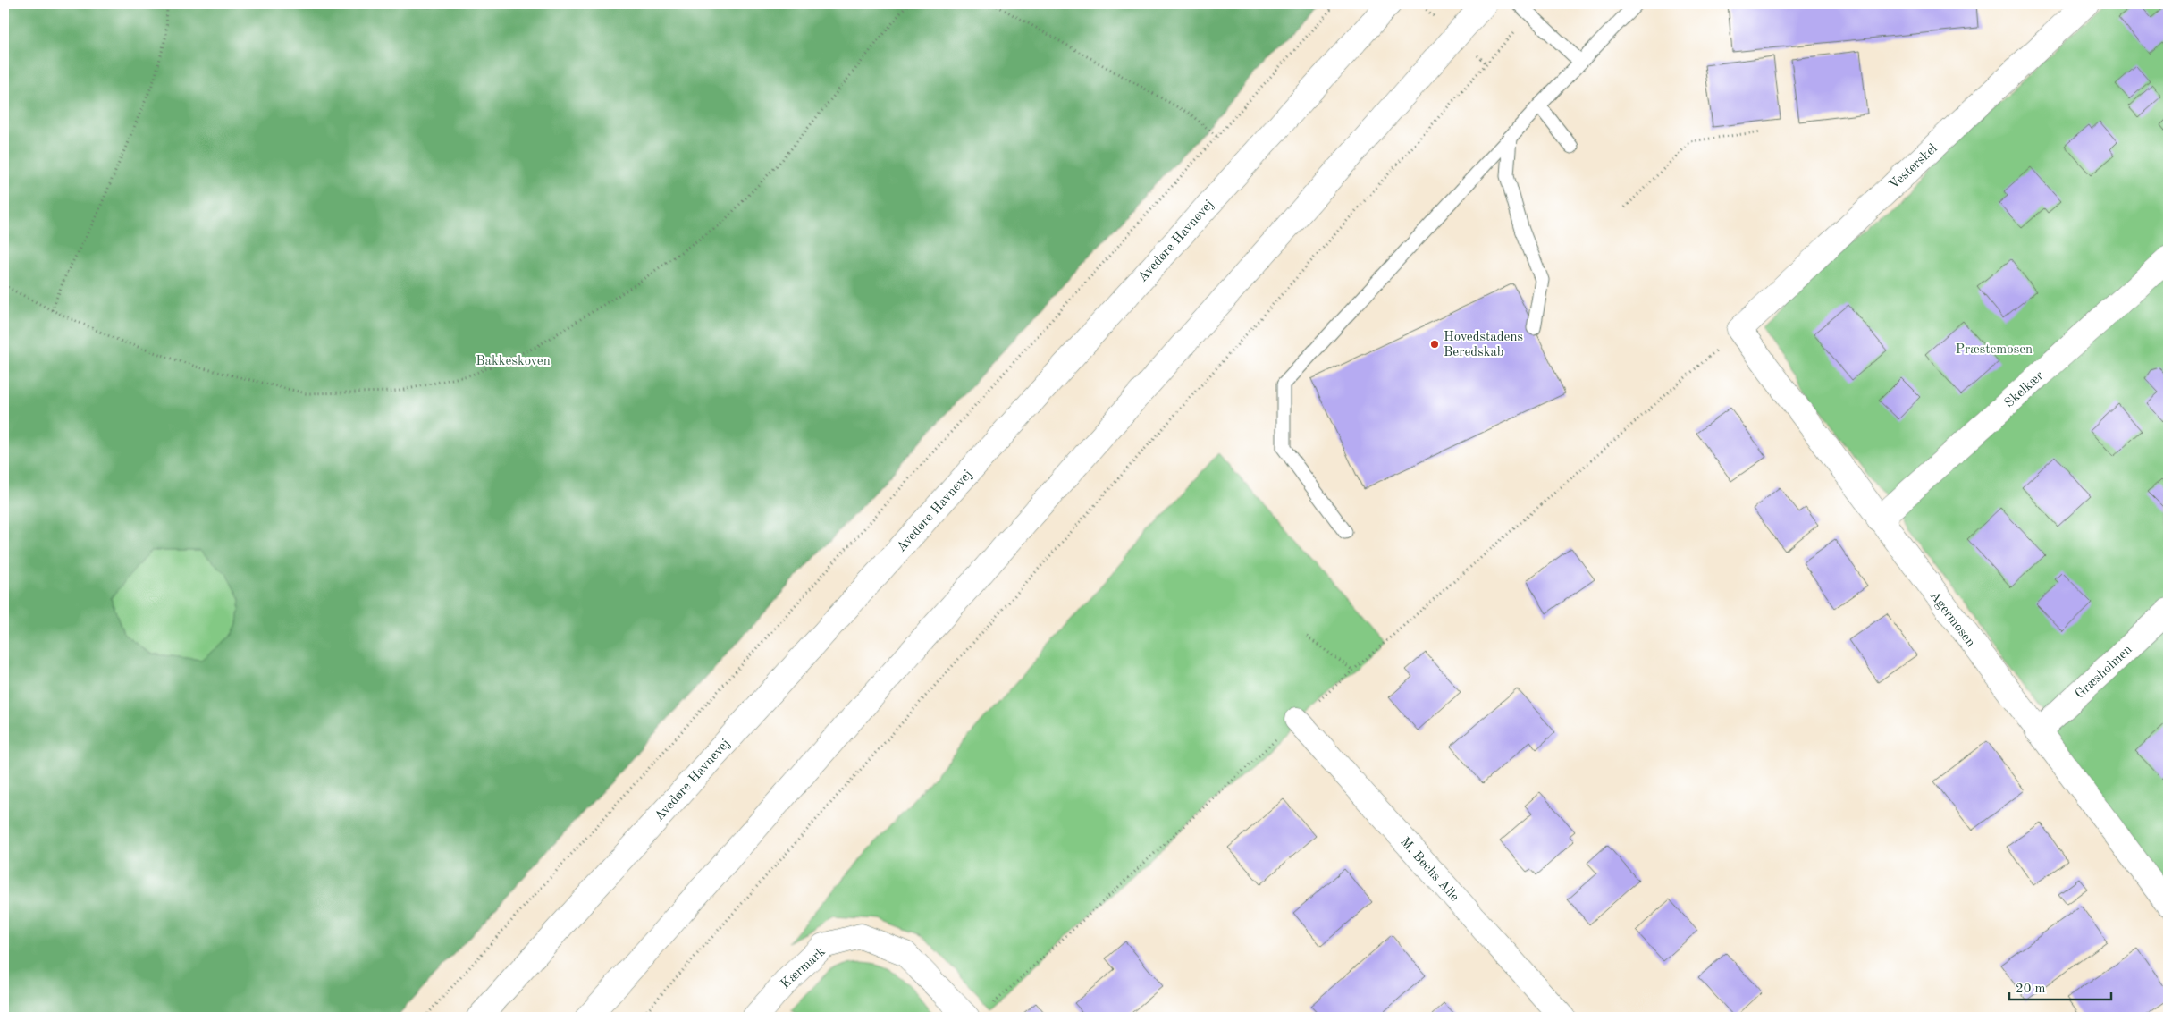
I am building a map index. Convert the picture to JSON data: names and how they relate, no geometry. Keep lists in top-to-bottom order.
{
  "streets": {
    "street": [
      "Vesterskel",
      "Avedøre Havnevej",
      "Skelkær",
      "Agermosen",
      "Græsholmen",
      "M. Bechs Alle",
      "Kærmark"
    ]
  },
  "crossings": [
    ["Vesterskel", "Agermosen"],
    ["Skelkær", "Agermosen"],
    ["Agermosen", "Græsholmen"]
  ],
  "parks": ["Præstemosen", "Bakkeskoven"],
  "places": ["Hovedstadens Beredskab"],
  "scale_bar": "20 m"
}
